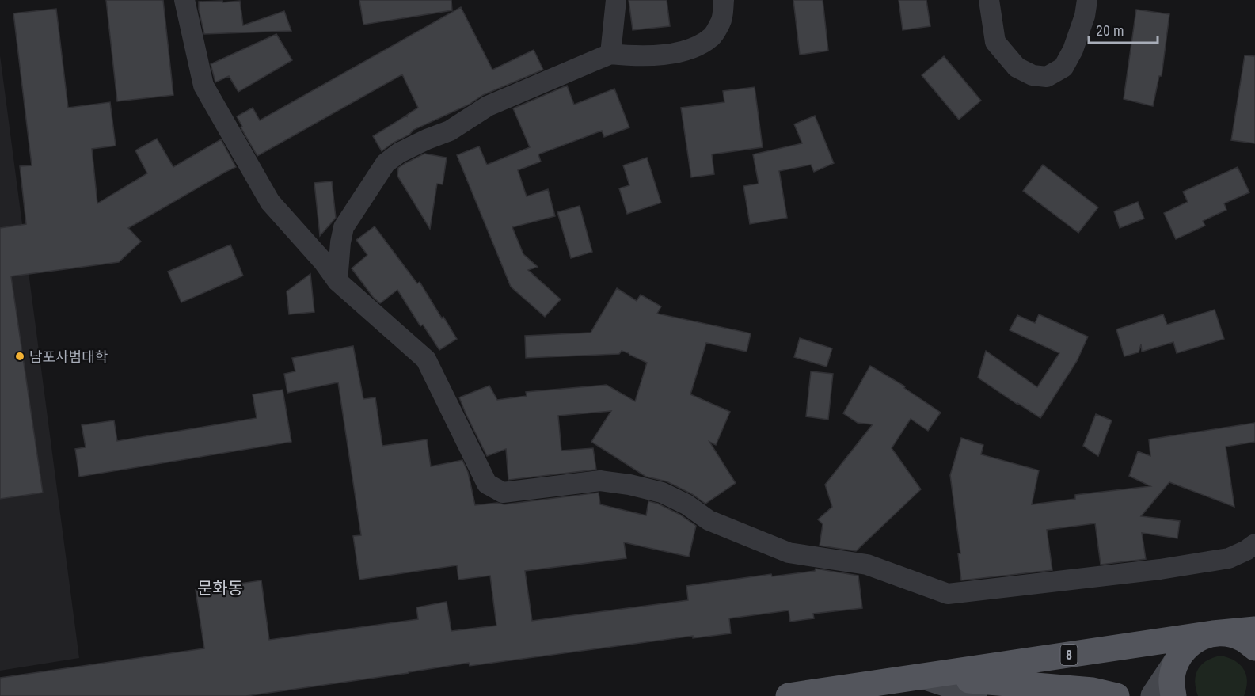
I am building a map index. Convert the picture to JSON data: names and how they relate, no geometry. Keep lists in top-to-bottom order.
{
  "streets": {
    "main road": ["8"]
  },
  "districts": ["문화동"],
  "places": ["남포사범대학"],
  "scale_bar": "20 m"
}
